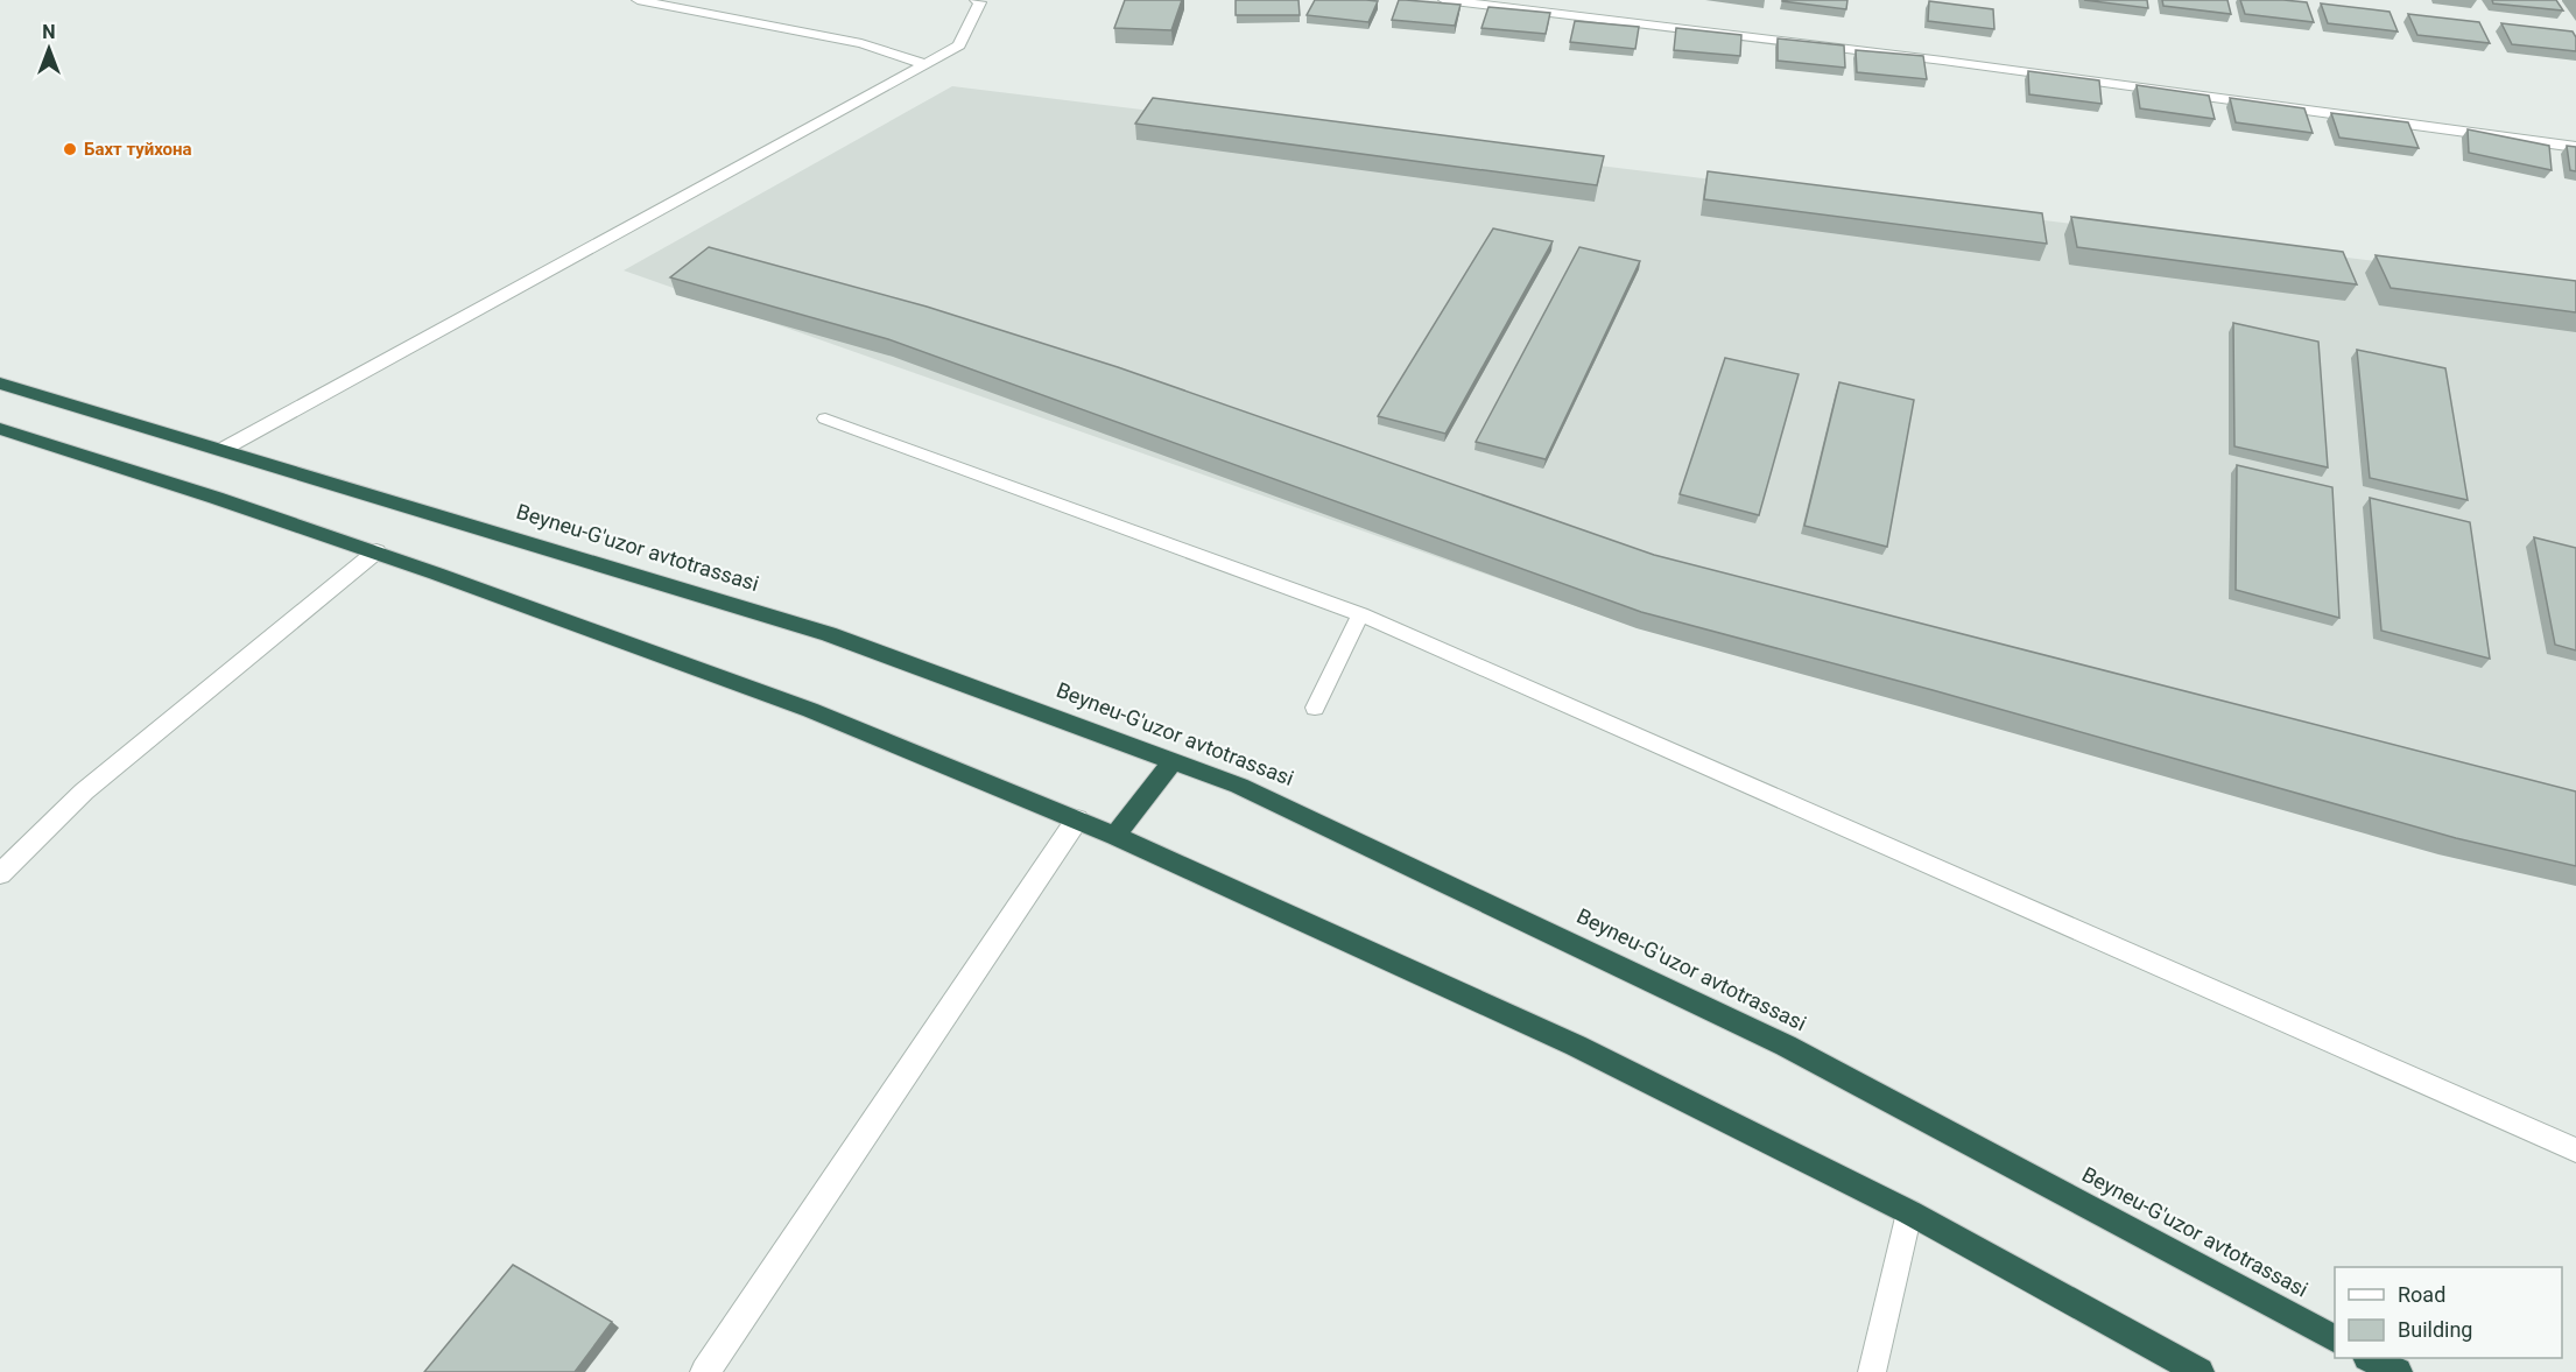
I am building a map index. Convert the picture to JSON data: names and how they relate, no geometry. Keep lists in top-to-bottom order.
{
  "streets": {
    "highway": ["Beyneu-G'uzor avtotrassasi"]
  },
  "places": ["Бахт туйхона"],
  "legend": ["Road", "Building"],
  "north": "top"
}
